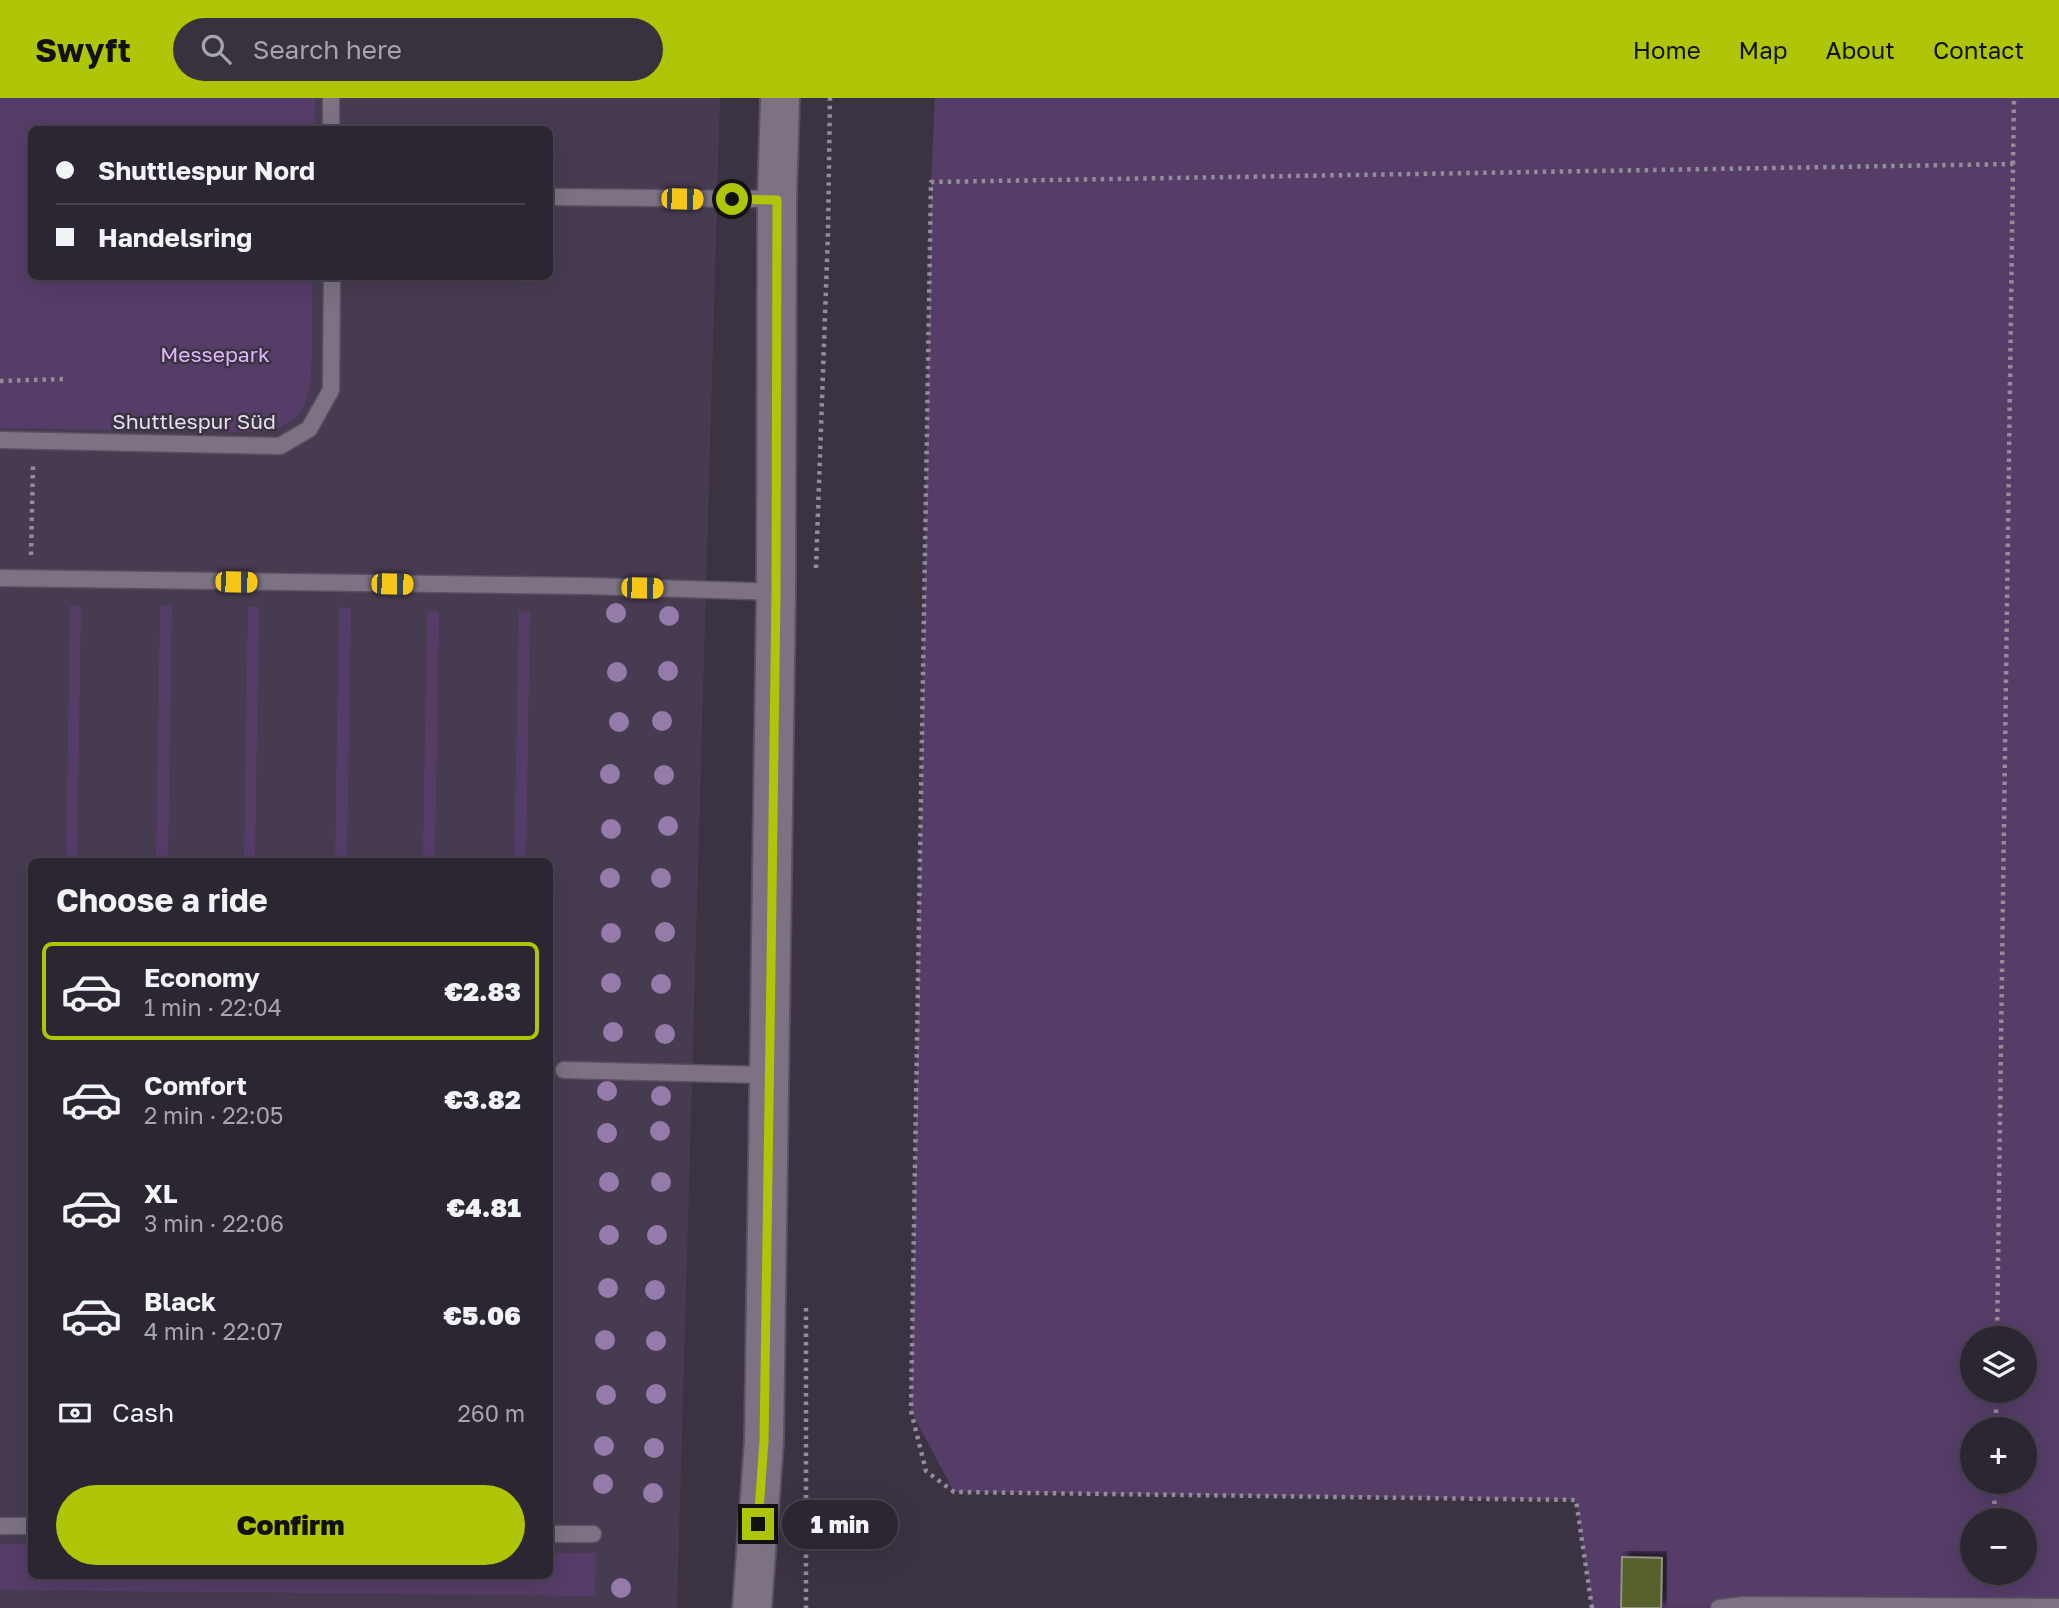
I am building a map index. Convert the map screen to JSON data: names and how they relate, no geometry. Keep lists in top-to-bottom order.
{
  "streets": {
    "lane": ["Shuttlespur Süd"]
  },
  "parks": ["Messepark"],
  "page": {
    "header": "Swyft",
    "search": "Search here",
    "nav": [
      "Home",
      "Map",
      "About",
      "Contact"
    ],
    "banner": ["Shuttlespur Nord", "Handelsring"],
    "heading": "Choose a ride",
    "list": [
      {
        "name": "Economy",
        "note": "1 min · 22:04",
        "value": "€2.83"
      },
      {
        "name": "Comfort",
        "note": "2 min · 22:05",
        "value": "€3.82"
      },
      {
        "name": "XL",
        "note": "3 min · 22:06",
        "value": "€4.81"
      },
      {
        "name": "Black",
        "note": "4 min · 22:07",
        "value": "€5.06"
      }
    ],
    "map_buttons": ["+", "−"],
    "pay": ["Cash", "260 m"],
    "buttons": "Confirm",
    "bubble": "1 min"
  }
}
